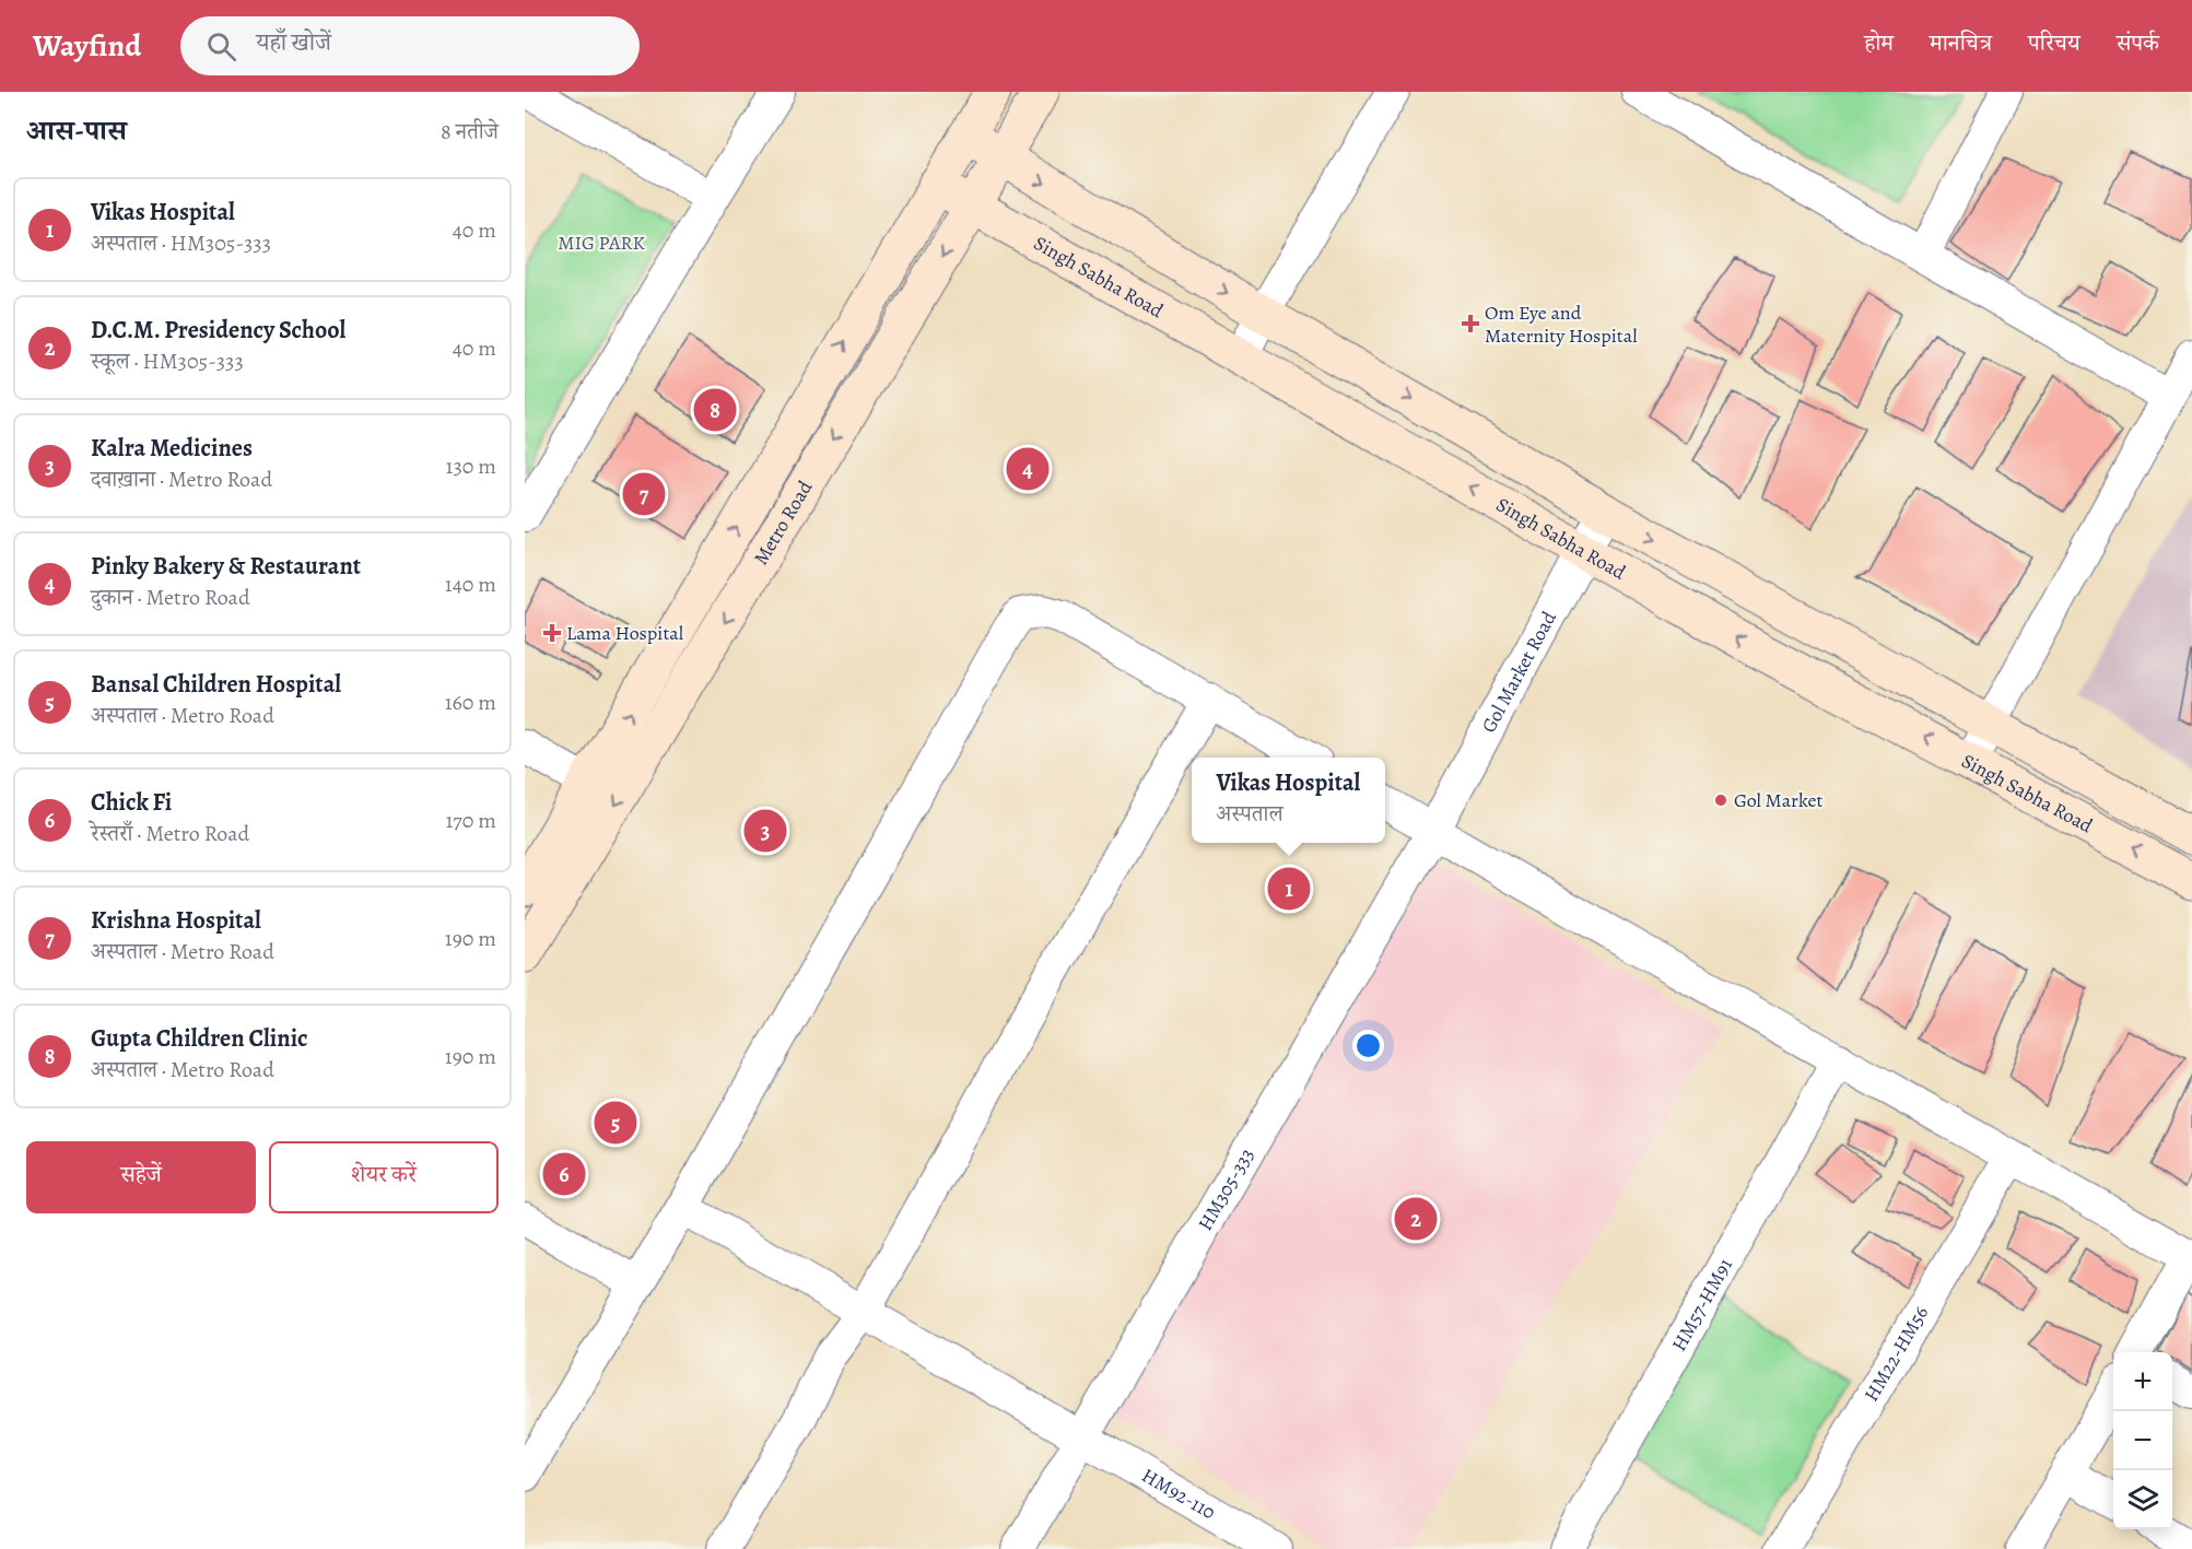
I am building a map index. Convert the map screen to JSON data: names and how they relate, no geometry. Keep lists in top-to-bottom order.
{
  "streets": {
    "street": [
      "Singh Sabha Road",
      "Metro Road",
      "Gol Market Road",
      "HM305-333",
      "HM57-HM91",
      "HM22-HM56",
      "HM92-110"
    ]
  },
  "crossings": [
    ["Singh Sabha Road", "Metro Road"],
    ["Singh Sabha Road", "Gol Market Road"],
    ["Gol Market Road", "HM305-333"],
    ["HM305-333", "HM92-110"]
  ],
  "parks": ["MIG PARK"],
  "places": {
    "health": ["Om Eye and Maternity Hospital", "Lama Hospital"],
    "other": ["Gol Market"]
  },
  "page": {
    "header": "Wayfind",
    "search": "यहाँ खोजें",
    "nav": [
      "होम",
      "मानचित्र",
      "परिचय",
      "संपर्क"
    ],
    "heading": ["आस-पास", "8 नतीजे"],
    "list": [
      {
        "mark": "1",
        "name": "Vikas Hospital",
        "note": "अस्पताल · HM305-333",
        "value": "40 m"
      },
      {
        "mark": "2",
        "name": "D.C.M. Presidency School",
        "note": "स्कूल · HM305-333",
        "value": "40 m"
      },
      {
        "mark": "3",
        "name": "Kalra Medicines",
        "note": "दवाख़ाना · Metro Road",
        "value": "130 m"
      },
      {
        "mark": "4",
        "name": "Pinky Bakery & Restaurant",
        "note": "दुकान · Metro Road",
        "value": "140 m"
      },
      {
        "mark": "5",
        "name": "Bansal Children Hospital",
        "note": "अस्पताल · Metro Road",
        "value": "160 m"
      },
      {
        "mark": "6",
        "name": "Chick Fi",
        "note": "रेस्तराँ · Metro Road",
        "value": "170 m"
      },
      {
        "mark": "7",
        "name": "Krishna Hospital",
        "note": "अस्पताल · Metro Road",
        "value": "190 m"
      },
      {
        "mark": "8",
        "name": "Gupta Children Clinic",
        "note": "अस्पताल · Metro Road",
        "value": "190 m"
      }
    ],
    "pins": [
      "8",
      "4",
      "7",
      "3",
      "1",
      "5",
      "6",
      "2"
    ],
    "popup": ["Vikas Hospital", "अस्पताल"],
    "buttons": ["सहेजें", "शेयर करें"],
    "map_buttons": ["+", "−"]
  }
}
